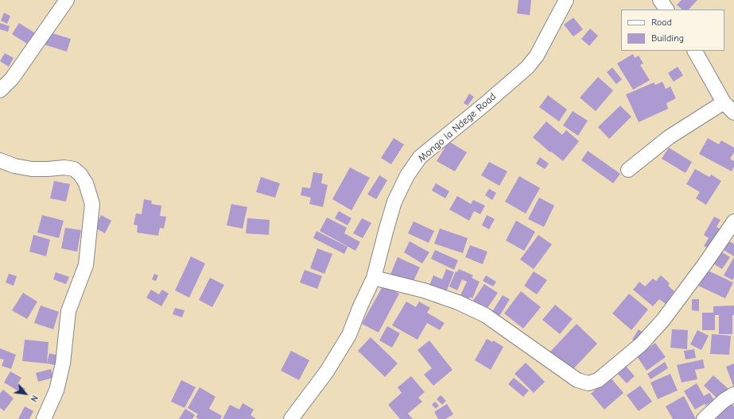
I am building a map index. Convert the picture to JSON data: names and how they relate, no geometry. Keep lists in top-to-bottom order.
{
  "streets": {
    "street": ["Mongo la Ndege Road"]
  },
  "legend": ["Road", "Building"],
  "north": "bottom right"
}
